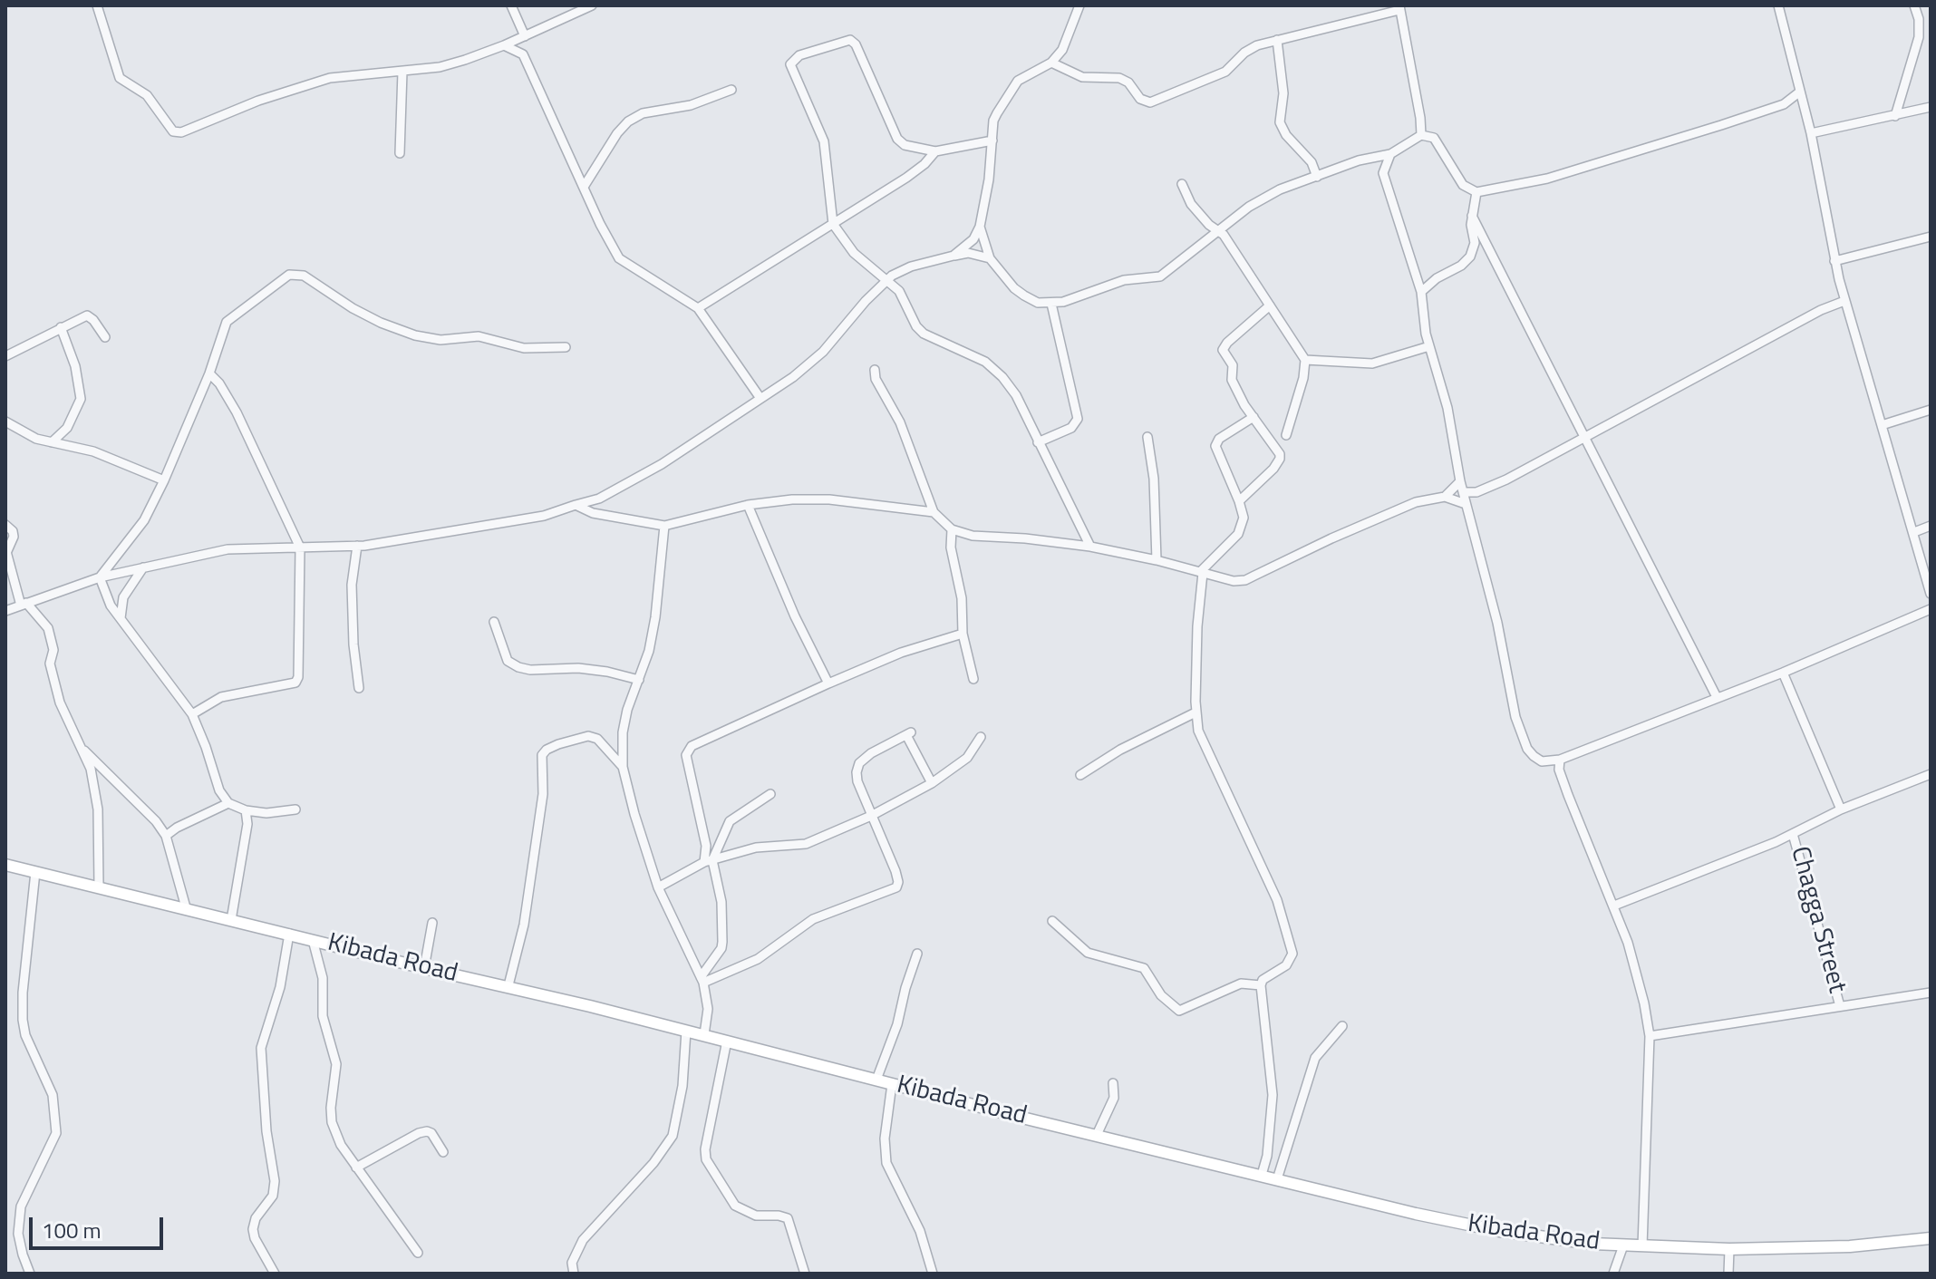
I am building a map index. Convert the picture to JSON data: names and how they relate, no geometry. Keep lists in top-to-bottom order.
{
  "streets": {
    "main road": ["Kibada Road"],
    "street": ["Chagga Street"]
  },
  "scale_bar": "100 m"
}
